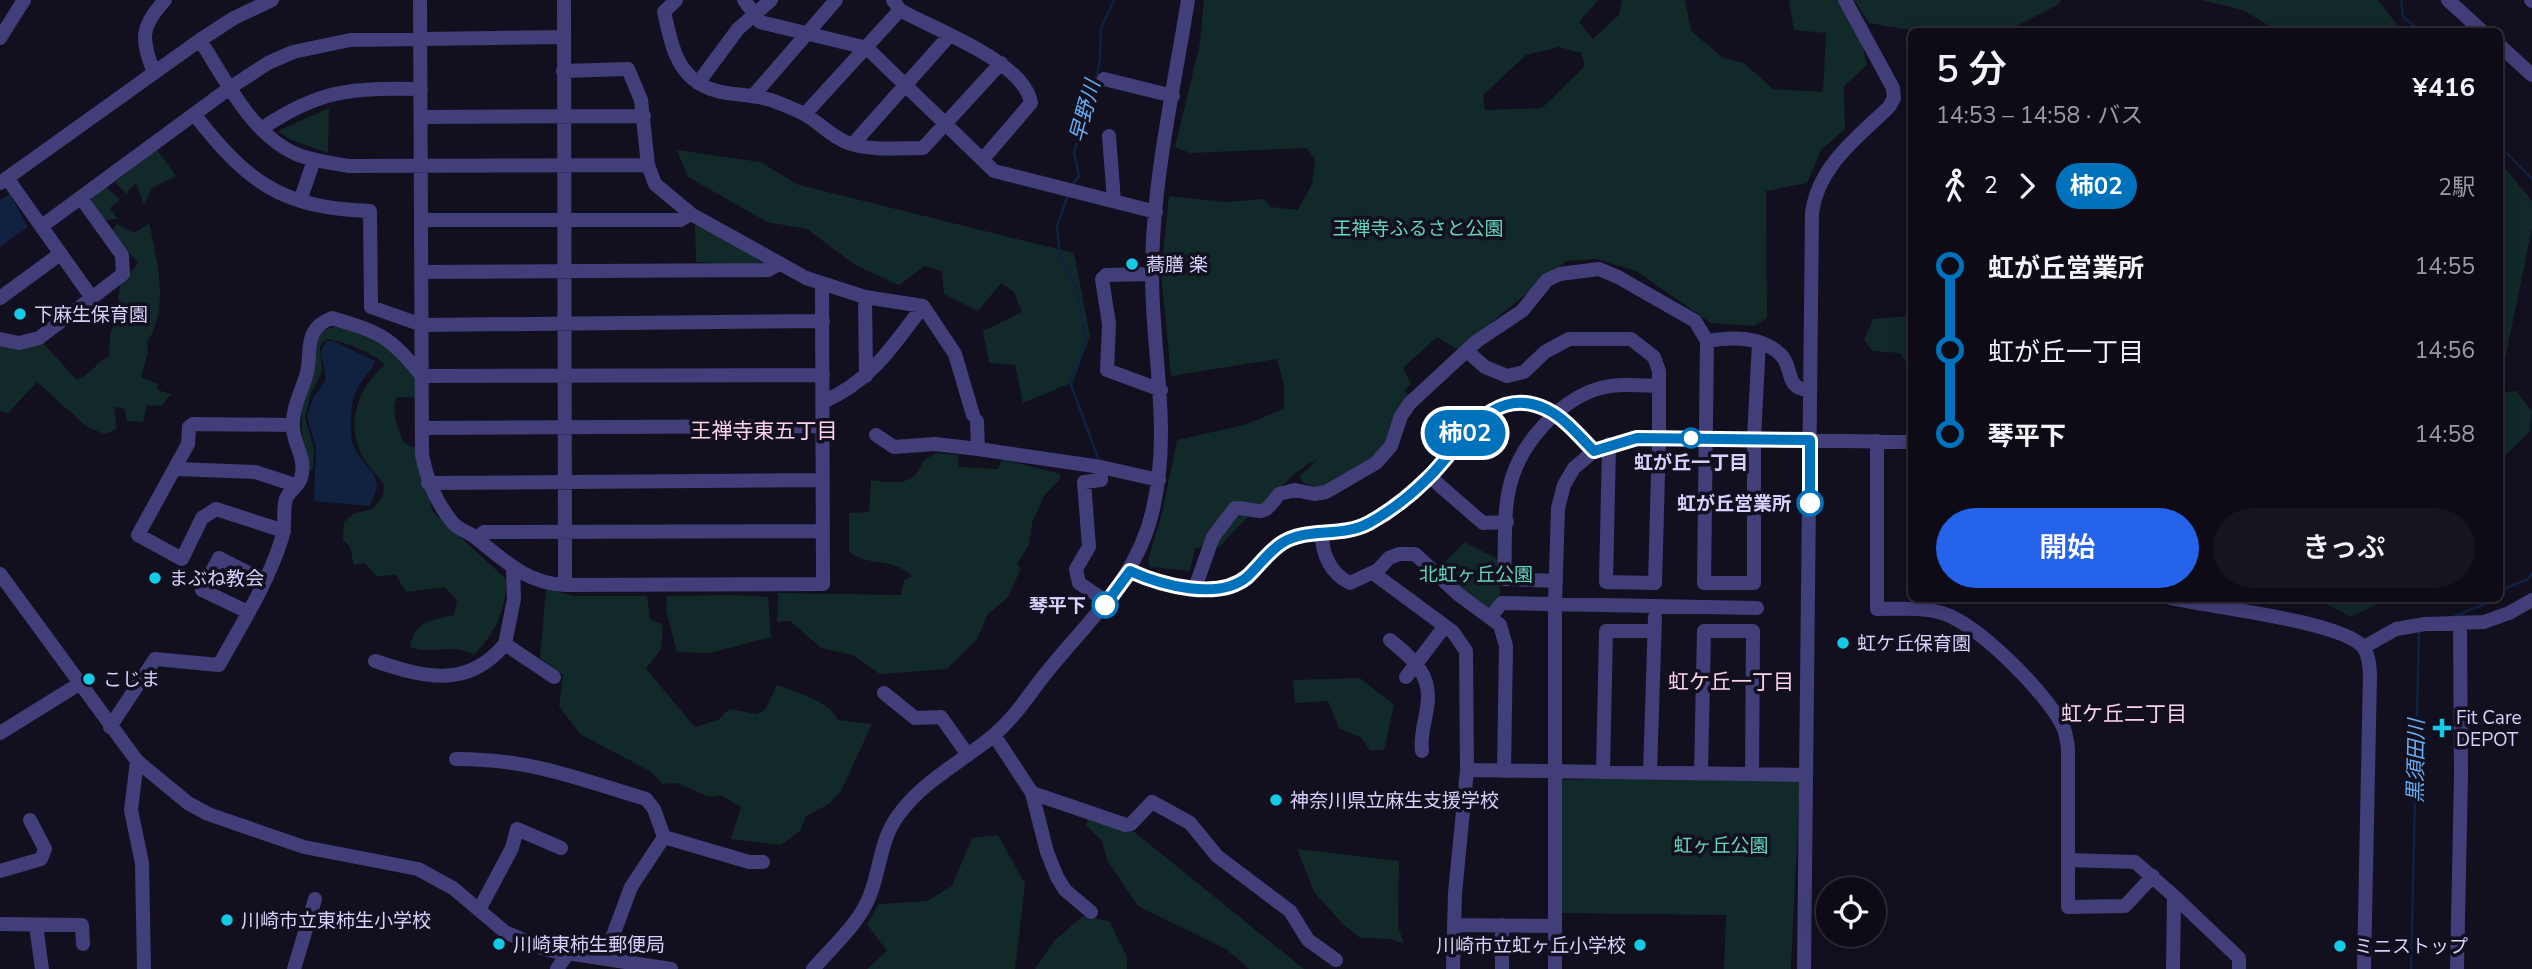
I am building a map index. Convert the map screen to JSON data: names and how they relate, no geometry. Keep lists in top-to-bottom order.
{
  "districts": ["王禅寺東五丁目", "虹ケ丘一丁目", "虹ケ丘二丁目"],
  "water": ["早野川", "黒須田川"],
  "parks": ["王禅寺ふるさと公園", "北虹ヶ丘公園", "虹ヶ丘公園"],
  "places": {
    "other": [
      "蕎膳 楽",
      "下麻生保育園",
      "虹が丘一丁目",
      "虹が丘営業所",
      "まぶね教会",
      "琴平下",
      "虹ケ丘保育園",
      "こじま",
      "神奈川県立麻生支援学校",
      "川崎市立東柿生小学校",
      "川崎東柿生郵便局",
      "川崎市立虹ヶ丘小学校",
      "ミニストップ"
    ],
    "health": ["Fit Care DEPOT"]
  },
  "lines": ["bus line 柿02"],
  "page": {
    "on_map": "柿02",
    "heading": ["5 分", "14:53 – 14:58 · バス", "¥416"],
    "legs": ["2", "柿02", "2駅"],
    "list": [
      {
        "name": "虹が丘営業所",
        "value": "14:55"
      },
      {
        "name": "虹が丘一丁目",
        "value": "14:56"
      },
      {
        "name": "琴平下",
        "value": "14:58"
      }
    ],
    "buttons": ["開始", "きっぷ"]
  }
}
